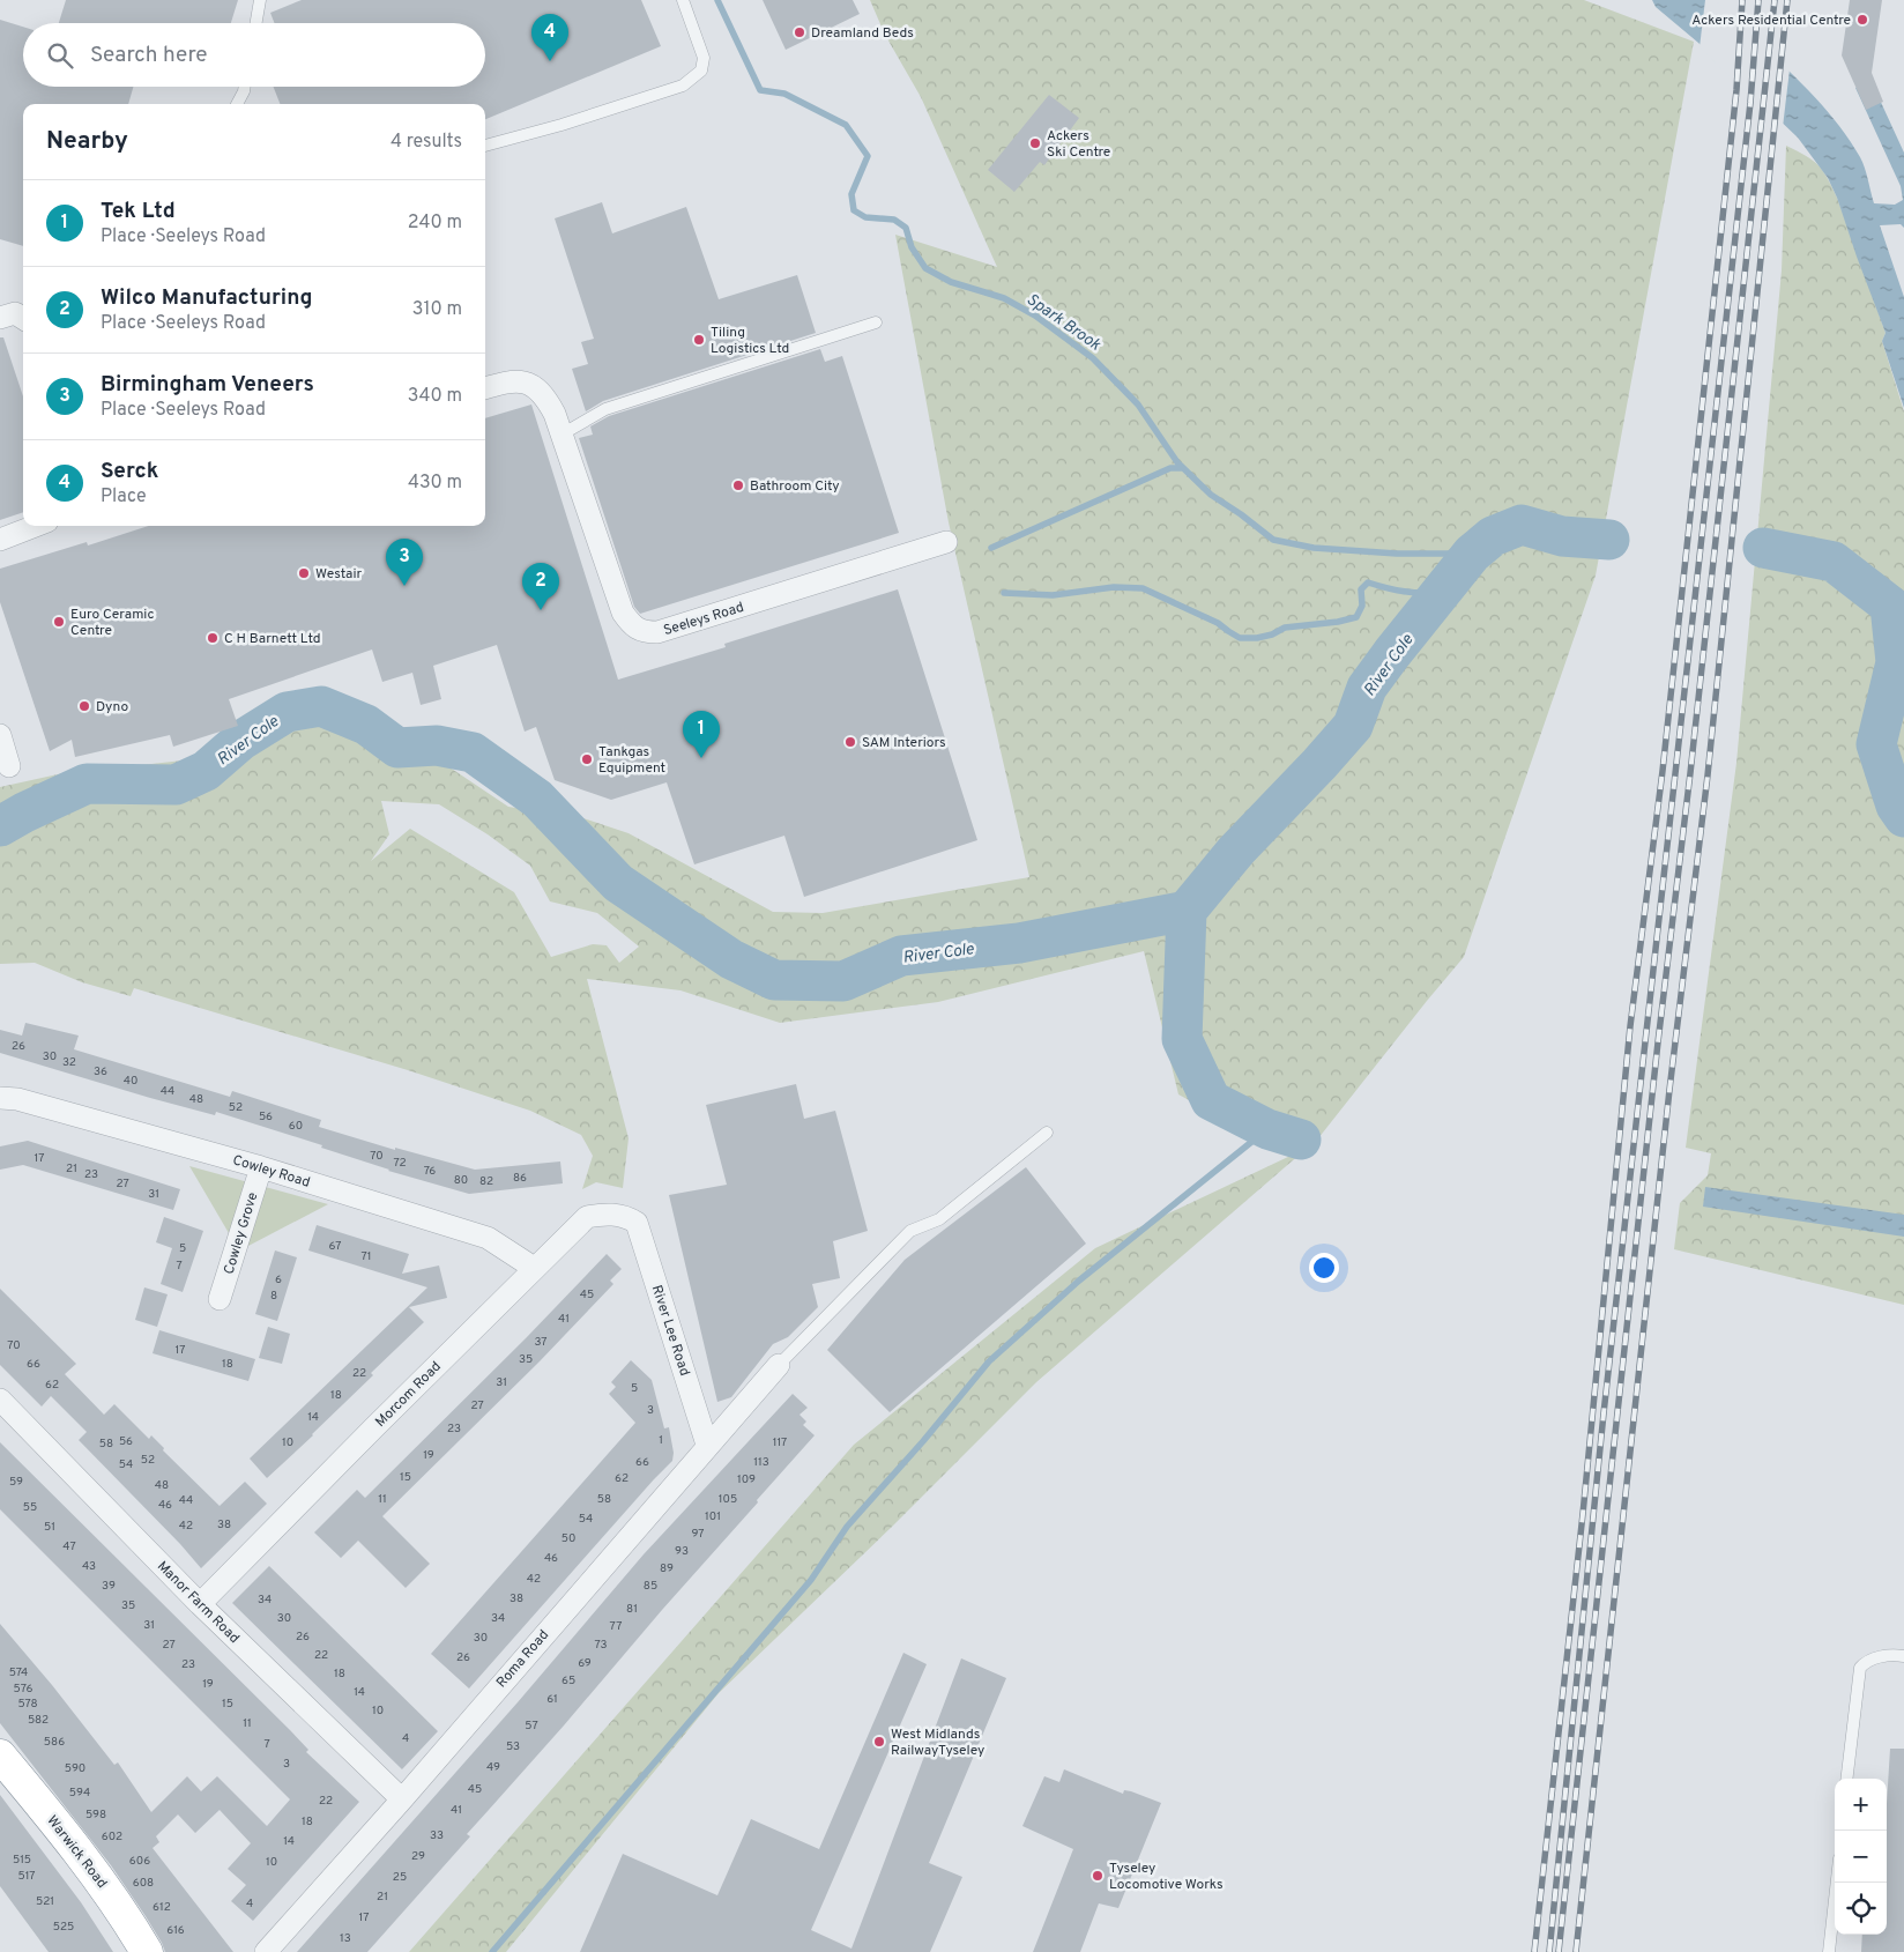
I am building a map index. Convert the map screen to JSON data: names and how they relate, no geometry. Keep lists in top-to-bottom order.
{
  "streets": {
    "highway": ["Warwick Road"],
    "street": [
      "Seeleys Road",
      "Cowley Road",
      "Cowley Grove",
      "River Lee Road",
      "Morcom Road",
      "Manor Farm Road",
      "Roma Road"
    ]
  },
  "crossings": [
    ["Cowley Road", "Cowley Grove"],
    ["Cowley Road", "Morcom Road"],
    ["River Lee Road", "Morcom Road"],
    ["River Lee Road", "Roma Road"],
    ["Morcom Road", "Manor Farm Road"],
    ["Manor Farm Road", "Roma Road"]
  ],
  "water": ["Spark Brook", "River Cole"],
  "places": [
    "Ackers Residential Centre",
    "Dreamland Beds",
    "Ackers Ski Centre",
    "Tiling Logistics Ltd",
    "Bathroom City",
    "Westair",
    "Euro Ceramic Centre",
    "C H Barnett Ltd",
    "Dyno",
    "SAM Interiors",
    "Tankgas Equipment",
    "West Midlands RailwayTyseley",
    "Tyseley Locomotive Works"
  ],
  "house_numbers": [
    "26",
    "30",
    "32",
    "36",
    "40",
    "44",
    "48",
    "52",
    "56",
    "60",
    "70",
    "17",
    "72",
    "21",
    "76",
    "23",
    "86",
    "80",
    "82",
    "27",
    "31",
    "67",
    "5",
    "71",
    "7",
    "6",
    "45",
    "8",
    "41",
    "37",
    "70",
    "17",
    "35",
    "66",
    "18",
    "22",
    "31",
    "62",
    "5",
    "18",
    "27",
    "3",
    "14",
    "23",
    "1",
    "56",
    "10",
    "117",
    "58",
    "19",
    "52",
    "66",
    "113",
    "54",
    "15",
    "62",
    "109",
    "59",
    "48",
    "11",
    "58",
    "105",
    "44",
    "46",
    "55",
    "101",
    "54",
    "38",
    "42",
    "51",
    "97",
    "50",
    "47",
    "93",
    "46",
    "43",
    "89",
    "42",
    "39",
    "85",
    "38",
    "34",
    "35",
    "81",
    "30",
    "34",
    "31",
    "77",
    "26",
    "30",
    "27",
    "73",
    "22",
    "26",
    "69",
    "23",
    "574",
    "18",
    "65",
    "19",
    "576",
    "14",
    "61",
    "578",
    "15",
    "10",
    "582",
    "11",
    "57",
    "4",
    "586",
    "7",
    "53",
    "3",
    "49",
    "590",
    "45",
    "594",
    "22",
    "41",
    "598",
    "18",
    "33",
    "602",
    "14",
    "29",
    "515",
    "606",
    "10",
    "517",
    "25",
    "608",
    "21",
    "521",
    "4",
    "612",
    "17",
    "525",
    "616",
    "13"
  ],
  "page": {
    "pins": [
      "4",
      "3",
      "2",
      "1"
    ],
    "search": "Search here",
    "heading": ["Nearby", "4 results"],
    "list": [
      {
        "mark": "1",
        "name": "Tek Ltd",
        "note": "Place · Seeleys Road",
        "value": "240 m"
      },
      {
        "mark": "2",
        "name": "Wilco Manufacturing",
        "note": "Place · Seeleys Road",
        "value": "310 m"
      },
      {
        "mark": "3",
        "name": "Birmingham Veneers",
        "note": "Place · Seeleys Road",
        "value": "340 m"
      },
      {
        "mark": "4",
        "name": "Serck",
        "note": "Place",
        "value": "430 m"
      }
    ],
    "map_buttons": ["+", "−"]
  }
}
